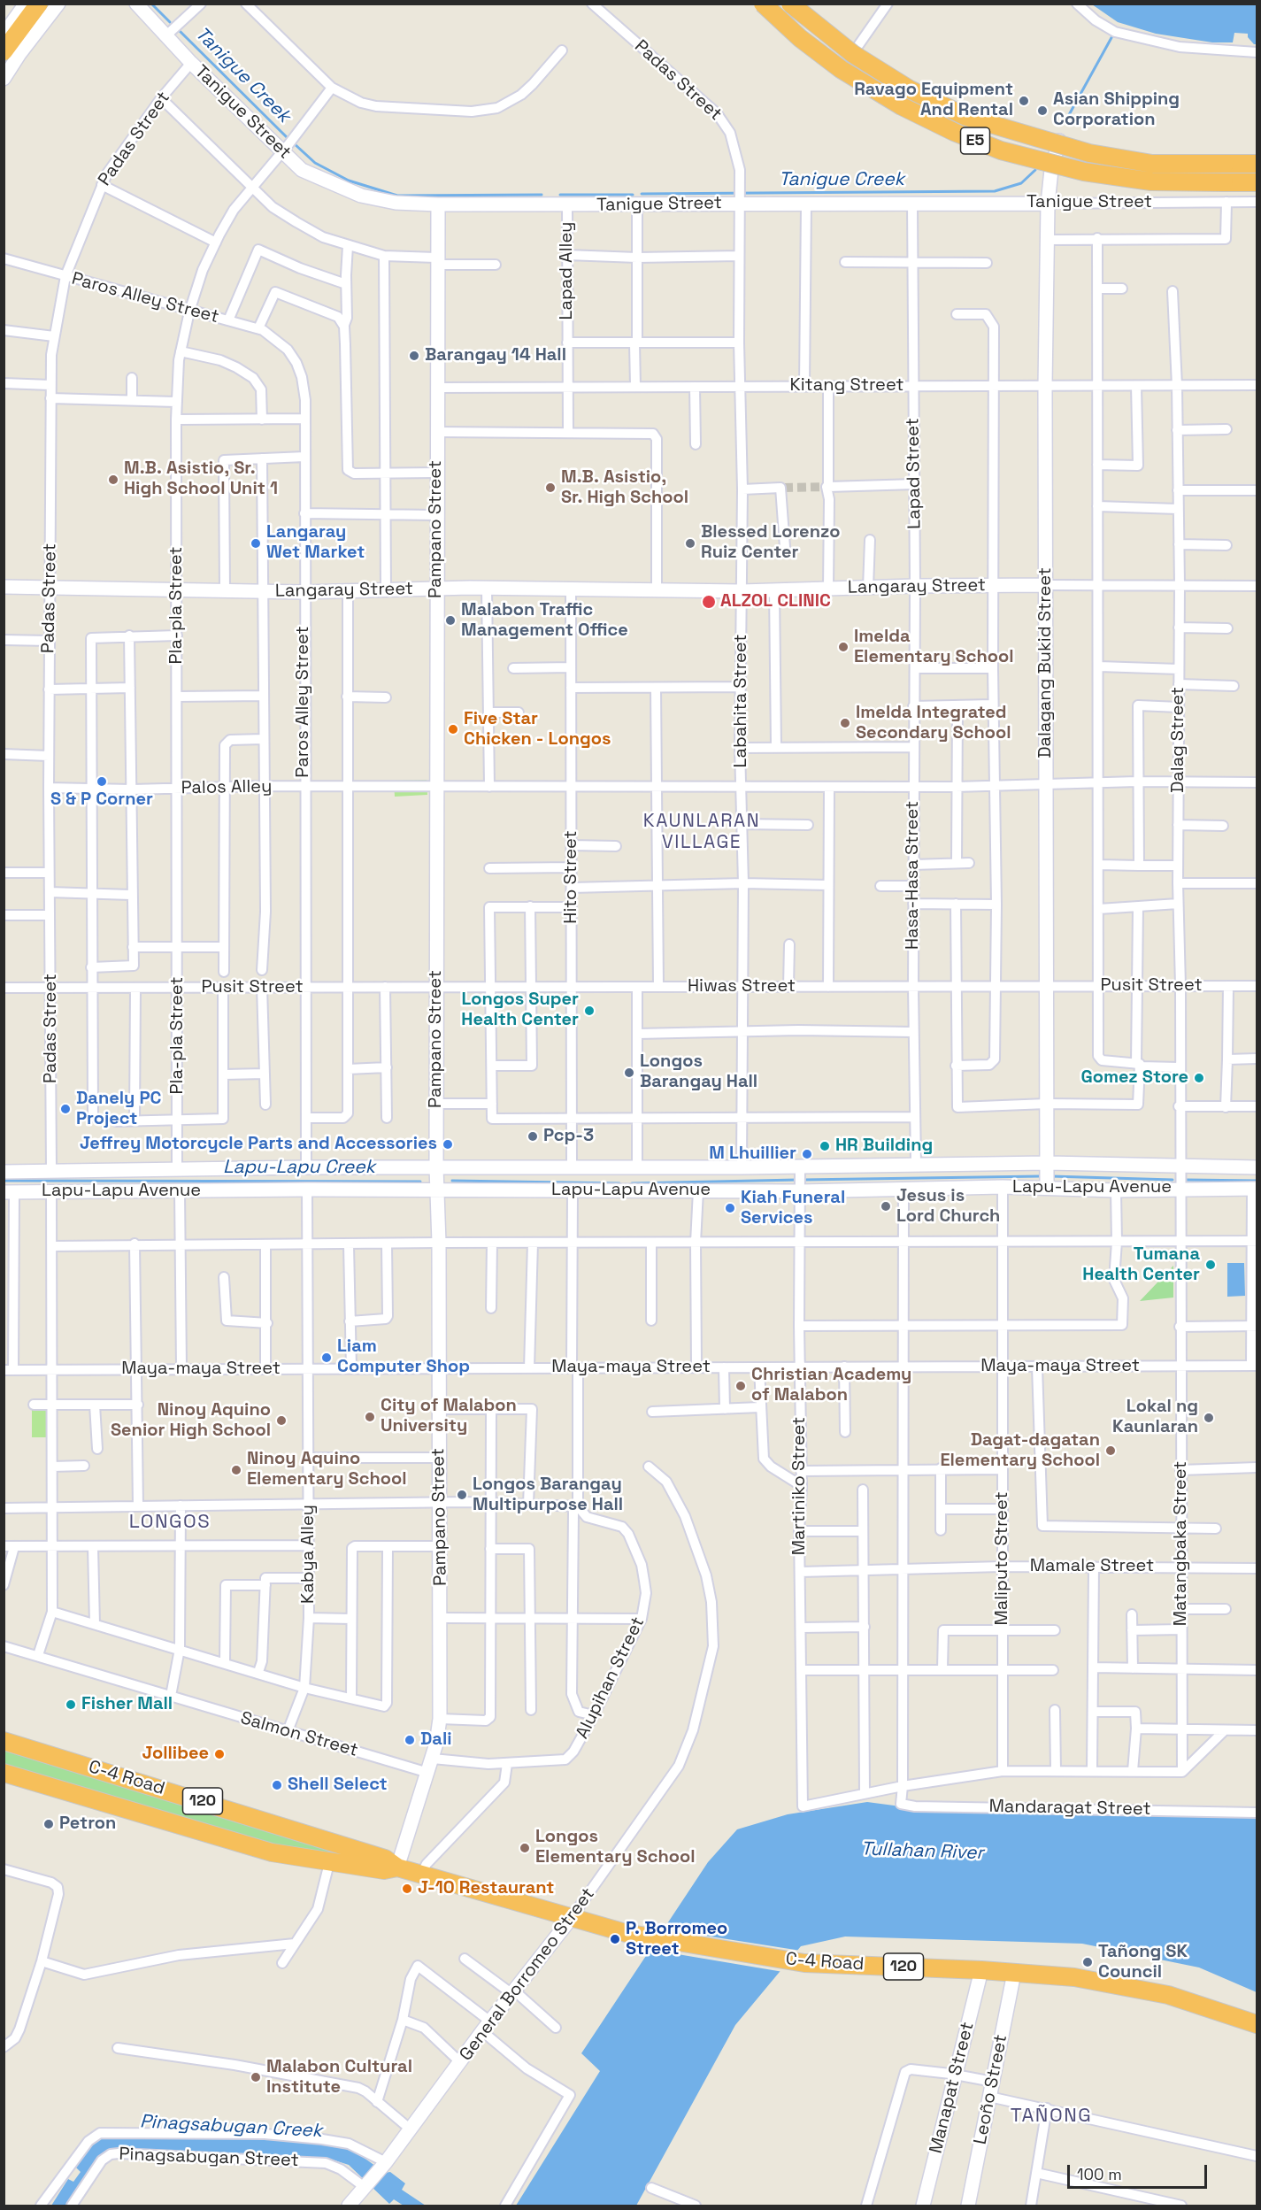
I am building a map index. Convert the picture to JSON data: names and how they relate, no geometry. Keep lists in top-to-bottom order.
{
  "streets": {
    "highway": ["E5", "C-4 Road", "120"],
    "main road": [
      "Tanigue Street",
      "Pampano Street",
      "Langaray Street",
      "Dalagang Bukid Street",
      "Lapu-Lapu Avenue",
      "General Borromeo Street",
      "Manapat Street",
      "Leoño Street"
    ],
    "street": [
      "Padas Street",
      "Lapad Alley",
      "Paros Alley Street",
      "Kitang Street",
      "Lapad Street",
      "Pla-pla Street",
      "Labahita Street",
      "Dalag Street",
      "Palos Alley",
      "Hasa-Hasa Street",
      "Hito Street",
      "Pusit Street",
      "Hiwas Street",
      "Maya-maya Street",
      "Martiniko Street",
      "Matangbaka Street",
      "Kabya Alley",
      "Maliputo Street",
      "Mamale Street",
      "Alupihan Street",
      "Salmon Street",
      "Mandaragat Street",
      "Pinagsabugan Street"
    ]
  },
  "crossings": [
    ["Padas Street", "Tanigue Street"],
    ["Padas Street", "Paros Alley Street"],
    ["Padas Street", "Langaray Street"],
    ["Padas Street", "Labahita Street"],
    ["Padas Street", "Palos Alley"],
    ["Padas Street", "Pusit Street"],
    ["Padas Street", "Lapu-Lapu Avenue"],
    ["Tanigue Street", "Lapad Alley"],
    ["Tanigue Street", "Lapad Street"],
    ["Tanigue Street", "Pampano Street"],
    ["Tanigue Street", "Pla-pla Street"],
    ["Tanigue Street", "Dalagang Bukid Street"],
    ["Tanigue Street", "Labahita Street"],
    ["Lapad Alley", "Kitang Street"],
    ["Paros Alley Street", "Langaray Street"],
    ["Paros Alley Street", "Pla-pla Street"],
    ["Paros Alley Street", "Palos Alley"],
    ["Paros Alley Street", "Pusit Street"],
    ["Paros Alley Street", "Lapu-Lapu Avenue"],
    ["Kitang Street", "Lapad Street"],
    ["Kitang Street", "Pampano Street"],
    ["Kitang Street", "Dalagang Bukid Street"],
    ["Kitang Street", "Labahita Street"],
    ["Kitang Street", "Dalag Street"],
    ["Lapad Street", "Langaray Street"],
    ["Lapad Street", "Hasa-Hasa Street"],
    ["Pampano Street", "Langaray Street"],
    ["Pampano Street", "Palos Alley"],
    ["Pampano Street", "Pusit Street"],
    ["Pampano Street", "Hiwas Street"],
    ["Pampano Street", "Lapu-Lapu Avenue"],
    ["Pampano Street", "Maya-maya Street"],
    ["Pampano Street", "Alupihan Street"],
    ["Pampano Street", "Salmon Street"],
    ["Pampano Street", "C-4 Road"],
    ["Langaray Street", "Pla-pla Street"],
    ["Langaray Street", "Dalagang Bukid Street"],
    ["Langaray Street", "Labahita Street"],
    ["Langaray Street", "Dalag Street"],
    ["Langaray Street", "Hasa-Hasa Street"],
    ["Langaray Street", "Hito Street"],
    ["Pla-pla Street", "Palos Alley"],
    ["Pla-pla Street", "Pusit Street"],
    ["Pla-pla Street", "Lapu-Lapu Avenue"],
    ["Dalagang Bukid Street", "Palos Alley"],
    ["Dalagang Bukid Street", "Pusit Street"],
    ["Dalagang Bukid Street", "Hiwas Street"],
    ["Dalagang Bukid Street", "Lapu-Lapu Avenue"],
    ["Labahita Street", "Palos Alley"],
    ["Labahita Street", "Hiwas Street"],
    ["Labahita Street", "Lapu-Lapu Avenue"],
    ["Dalag Street", "Palos Alley"],
    ["Dalag Street", "Pusit Street"],
    ["Dalag Street", "Lapu-Lapu Avenue"],
    ["Dalag Street", "Matangbaka Street"],
    ["Palos Alley", "Hasa-Hasa Street"],
    ["Palos Alley", "Hito Street"],
    ["Hasa-Hasa Street", "Hiwas Street"],
    ["Hasa-Hasa Street", "Lapu-Lapu Avenue"],
    ["Hito Street", "Hiwas Street"],
    ["Hito Street", "Lapu-Lapu Avenue"],
    ["Pusit Street", "Hiwas Street"],
    ["Lapu-Lapu Avenue", "Martiniko Street"],
    ["Lapu-Lapu Avenue", "Matangbaka Street"],
    ["Lapu-Lapu Avenue", "Kabya Alley"],
    ["Lapu-Lapu Avenue", "Maliputo Street"],
    ["Maya-maya Street", "Martiniko Street"],
    ["Maya-maya Street", "Matangbaka Street"],
    ["Maya-maya Street", "Kabya Alley"],
    ["Maya-maya Street", "Maliputo Street"],
    ["Martiniko Street", "Mamale Street"],
    ["Martiniko Street", "Mandaragat Street"],
    ["Matangbaka Street", "Mamale Street"],
    ["Matangbaka Street", "Mandaragat Street"],
    ["Kabya Alley", "Salmon Street"],
    ["Maliputo Street", "Mamale Street"],
    ["Maliputo Street", "Mandaragat Street"],
    ["C-4 Road", "General Borromeo Street"],
    ["C-4 Road", "Manapat Street"],
    ["C-4 Road", "Leoño Street"],
    ["General Borromeo Street", "Pinagsabugan Street"]
  ],
  "districts": ["KAUNLARAN VILLAGE", "LONGOS", "TAÑONG"],
  "water": [
    "Tanigue Creek",
    "Lapu-Lapu Creek",
    "Tullahan River",
    "Pinagsabugan Creek"
  ],
  "places": [
    "Ravago Equipment And Rental",
    "Asian Shipping Corporation",
    "Barangay 14 Hall",
    "M.B. Asistio, Sr. High School Unit 1",
    "M.B. Asistio, Sr. High School",
    "Langaray Wet Market",
    "Blessed Lorenzo Ruiz Center",
    "ALZOL CLINIC",
    "Malabon Traffic Management Office",
    "Imelda Elementary School",
    "Imelda Integrated Secondary School",
    "Five Star Chicken - Longos",
    "S & P Corner",
    "Longos Super Health Center",
    "Longos Barangay Hall",
    "Gomez Store",
    "Danely PC Project",
    "Pcp-3",
    "Jeffrey Motorcycle Parts and Accessories",
    "HR Building",
    "M Lhuillier",
    "Jesus is Lord Church",
    "Kiah Funeral Services",
    "Tumana Health Center",
    "Liam Computer Shop",
    "Christian Academy of Malabon",
    "City of Malabon University",
    "Lokal ng Kaunlaran",
    "Ninoy Aquino Senior High School",
    "Dagat-dagatan Elementary School",
    "Ninoy Aquino Elementary School",
    "Longos Barangay Multipurpose Hall",
    "Fisher Mall",
    "Dali",
    "Jollibee",
    "Shell Select",
    "Petron",
    "Longos Elementary School",
    "J-10 Restaurant",
    "P. Borromeo Street",
    "Tañong SK Council",
    "Malabon Cultural Institute"
  ],
  "scale_bar": "100 m"
}
